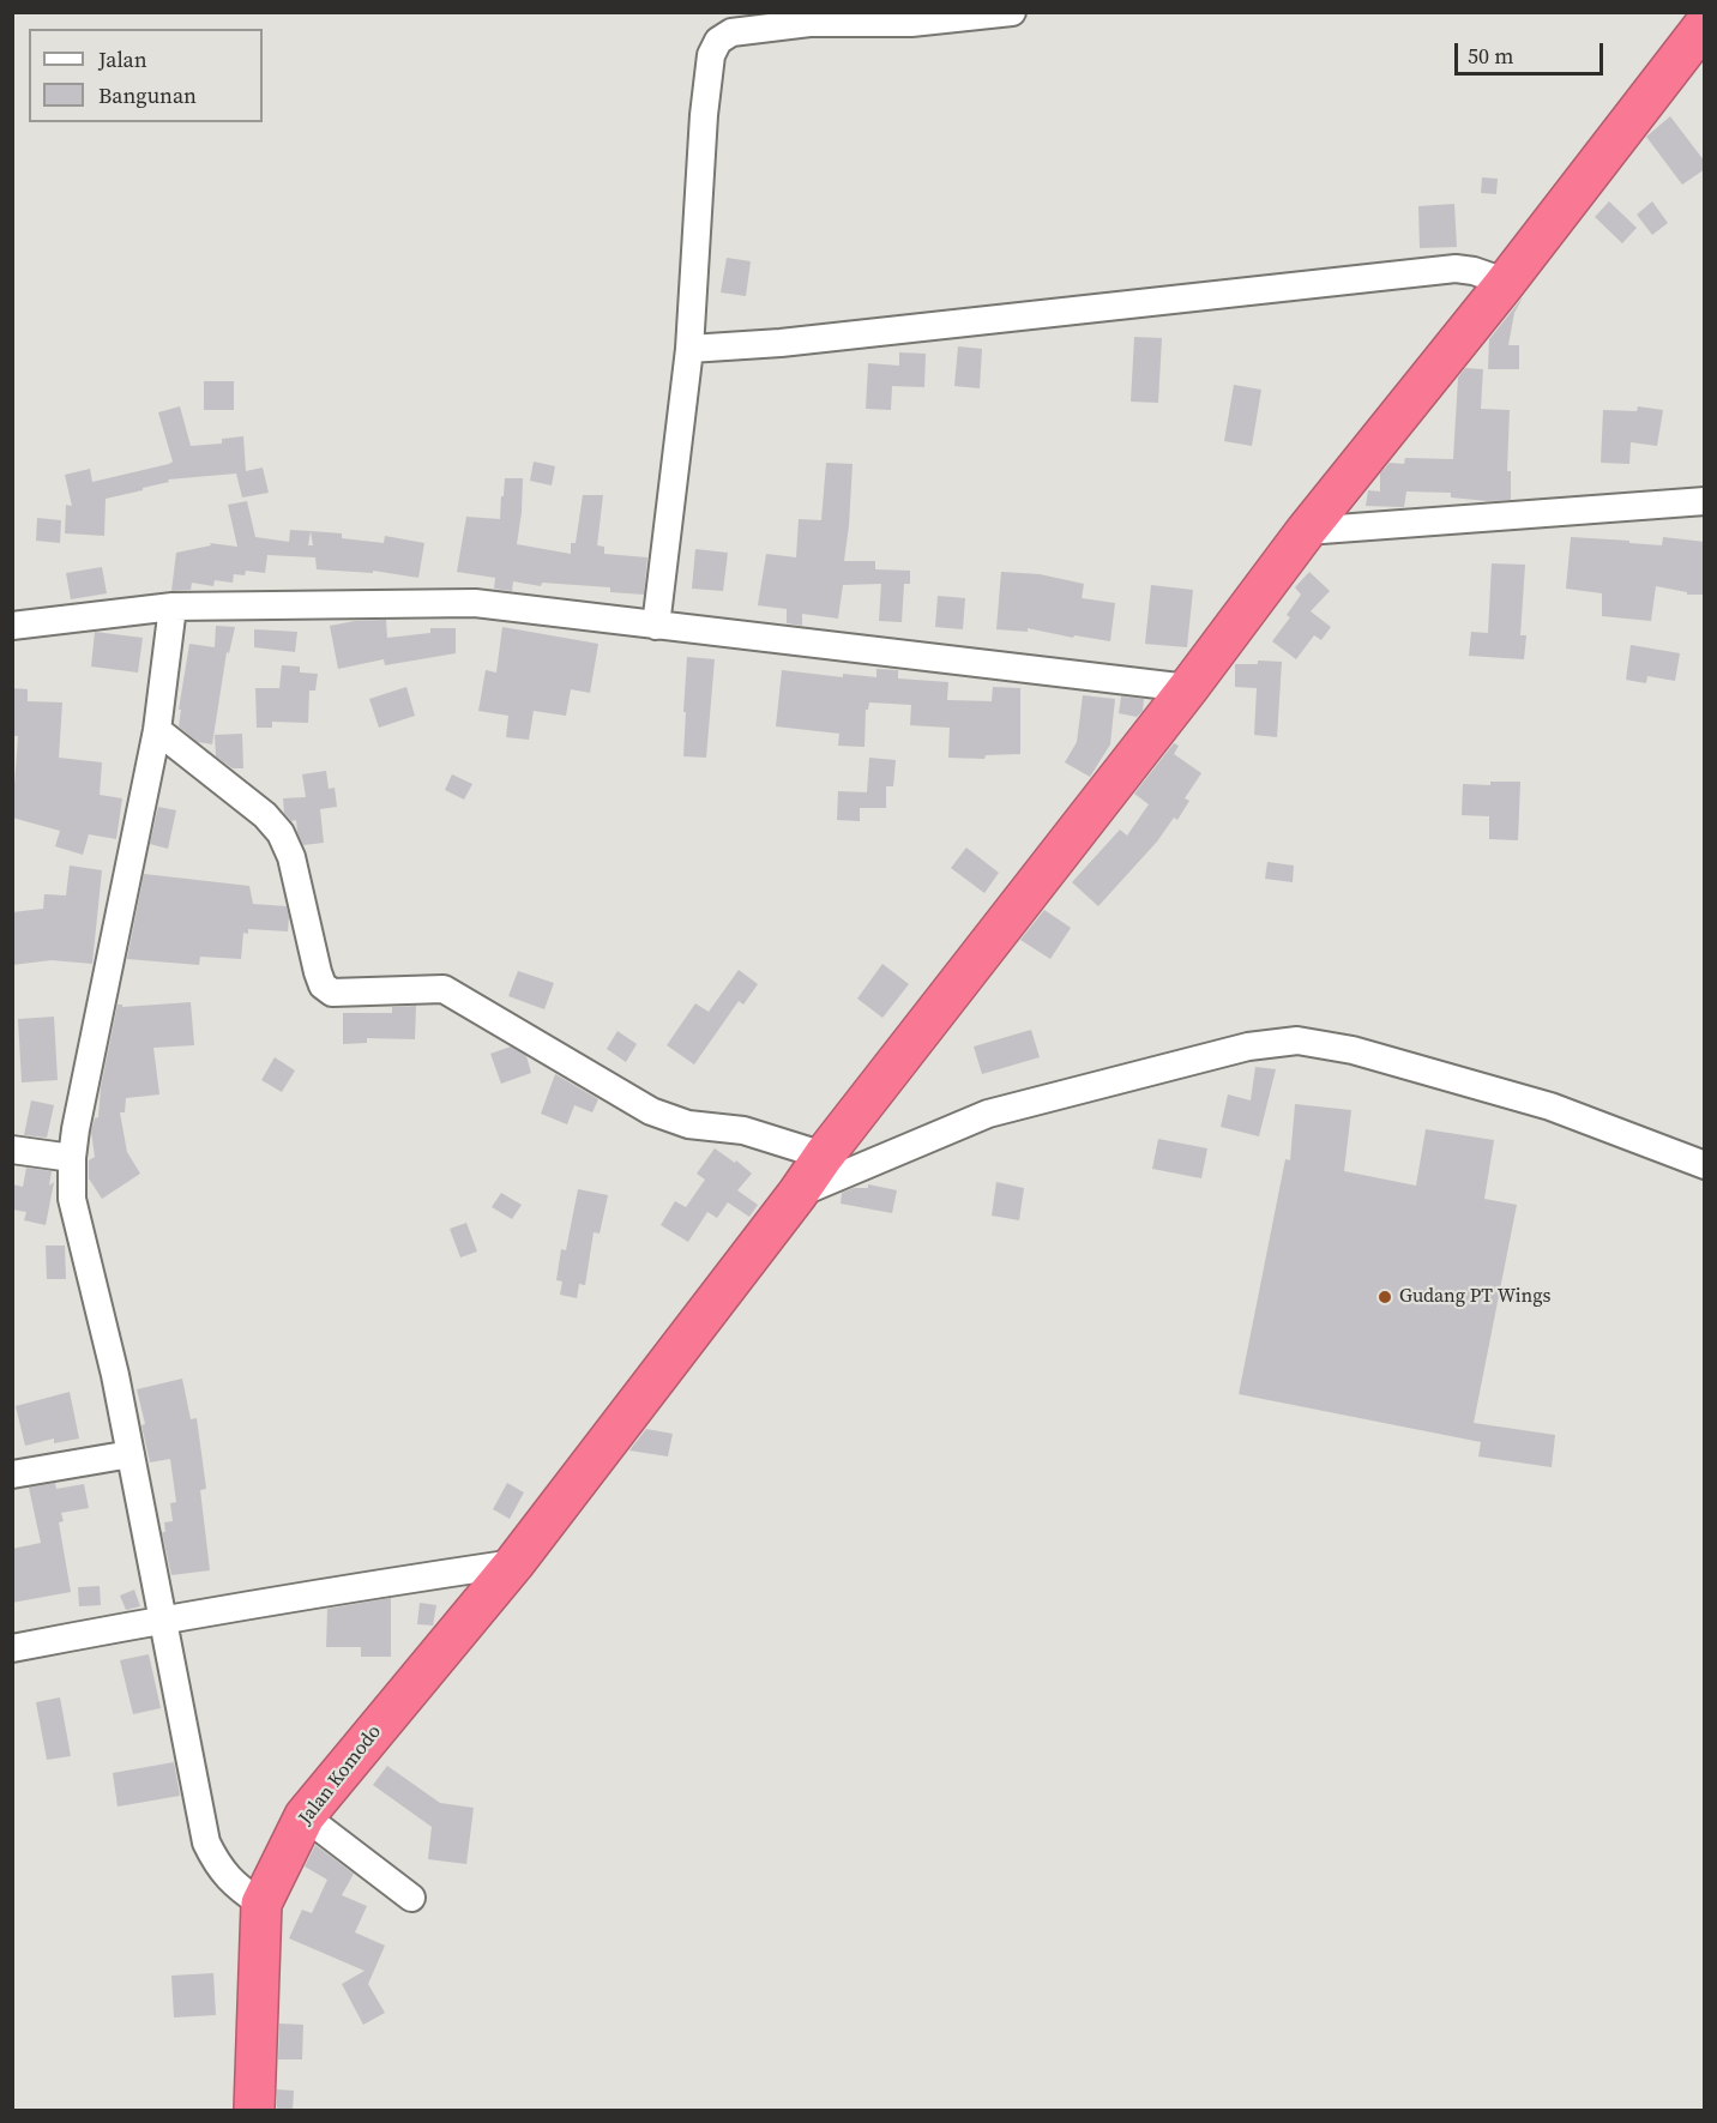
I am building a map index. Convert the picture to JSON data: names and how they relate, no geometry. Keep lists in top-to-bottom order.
{
  "streets": {
    "highway": ["Jalan Komodo"]
  },
  "places": ["Gudang PT Wings"],
  "legend": ["Jalan", "Bangunan"],
  "scale_bar": "50 m"
}
